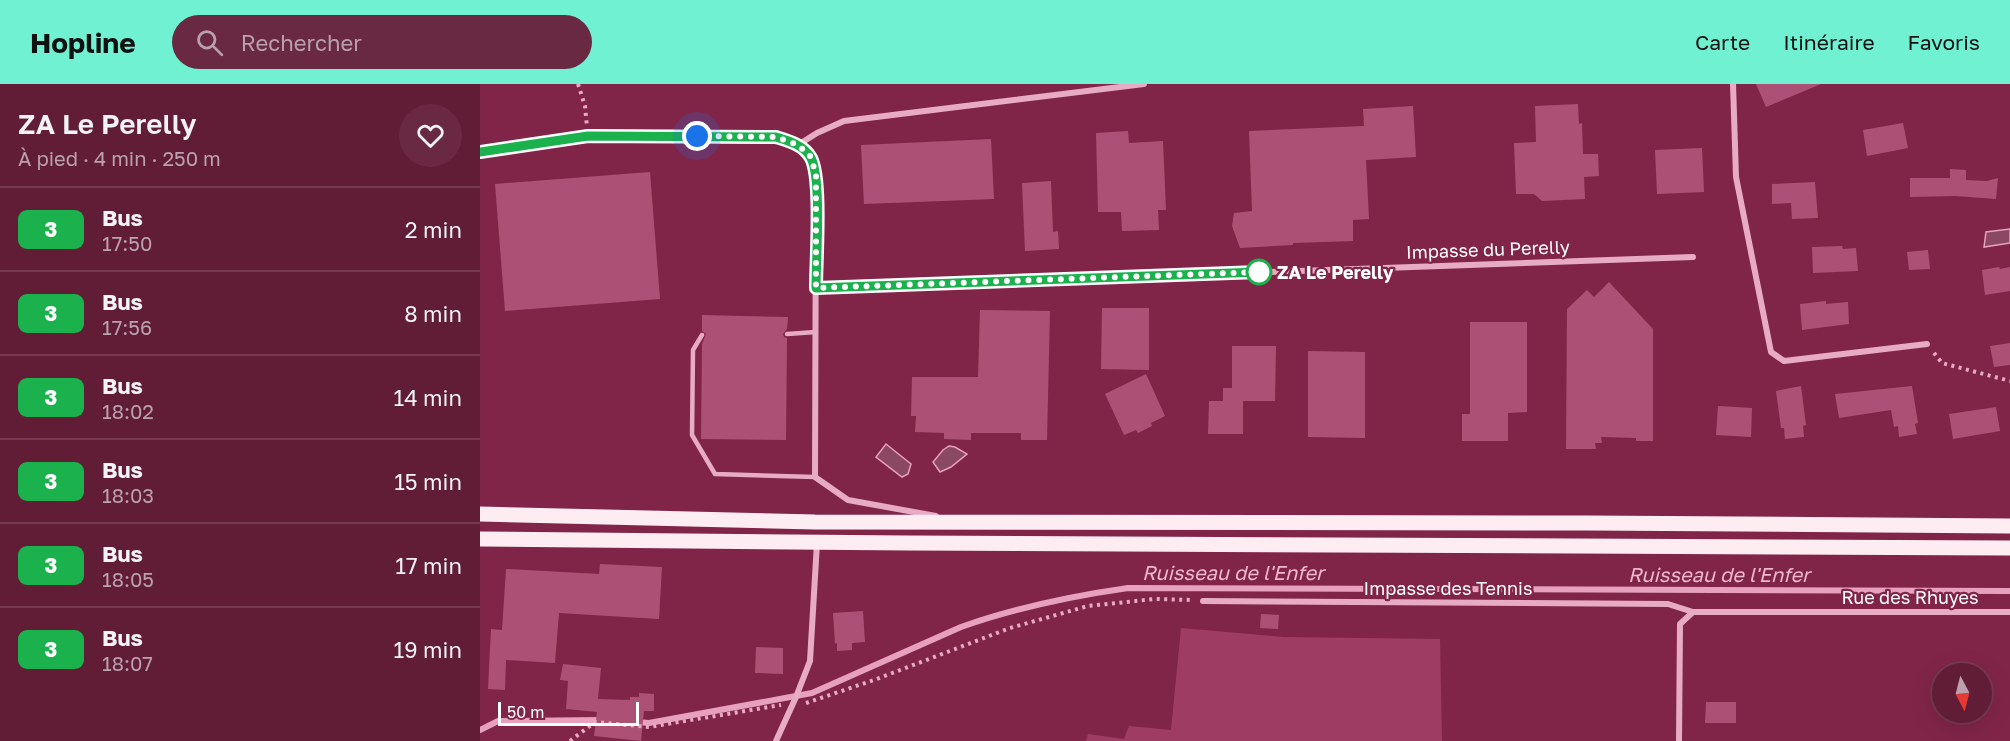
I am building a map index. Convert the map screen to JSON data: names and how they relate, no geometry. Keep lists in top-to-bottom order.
{
  "streets": {
    "street": ["Impasse du Perelly", "Impasse des Tennis", "Rue des Rhuyes"]
  },
  "crossings": [
    ["Impasse des Tennis", "Rue des Rhuyes"]
  ],
  "water": ["Ruisseau de l'Enfer"],
  "places": ["ZA Le Perelly"],
  "lines": ["bus line 3"],
  "scale_bar": "50 m",
  "north": "bottom",
  "page": {
    "header": "Hopline",
    "search": "Rechercher",
    "nav": ["Carte", "Itinéraire", "Favoris"],
    "heading": ["ZA Le Perelly", "À pied · 4 min · 250 m"],
    "list": [
      {
        "mark": "3",
        "name": "Bus",
        "note": "17:50",
        "value": "2 min"
      },
      {
        "mark": "3",
        "name": "Bus",
        "note": "17:56",
        "value": "8 min"
      },
      {
        "mark": "3",
        "name": "Bus",
        "note": "18:02",
        "value": "14 min"
      },
      {
        "mark": "3",
        "name": "Bus",
        "note": "18:03",
        "value": "15 min"
      },
      {
        "mark": "3",
        "name": "Bus",
        "note": "18:05",
        "value": "17 min"
      },
      {
        "mark": "3",
        "name": "Bus",
        "note": "18:07",
        "value": "19 min"
      }
    ],
    "scale": "50 m"
  }
}
